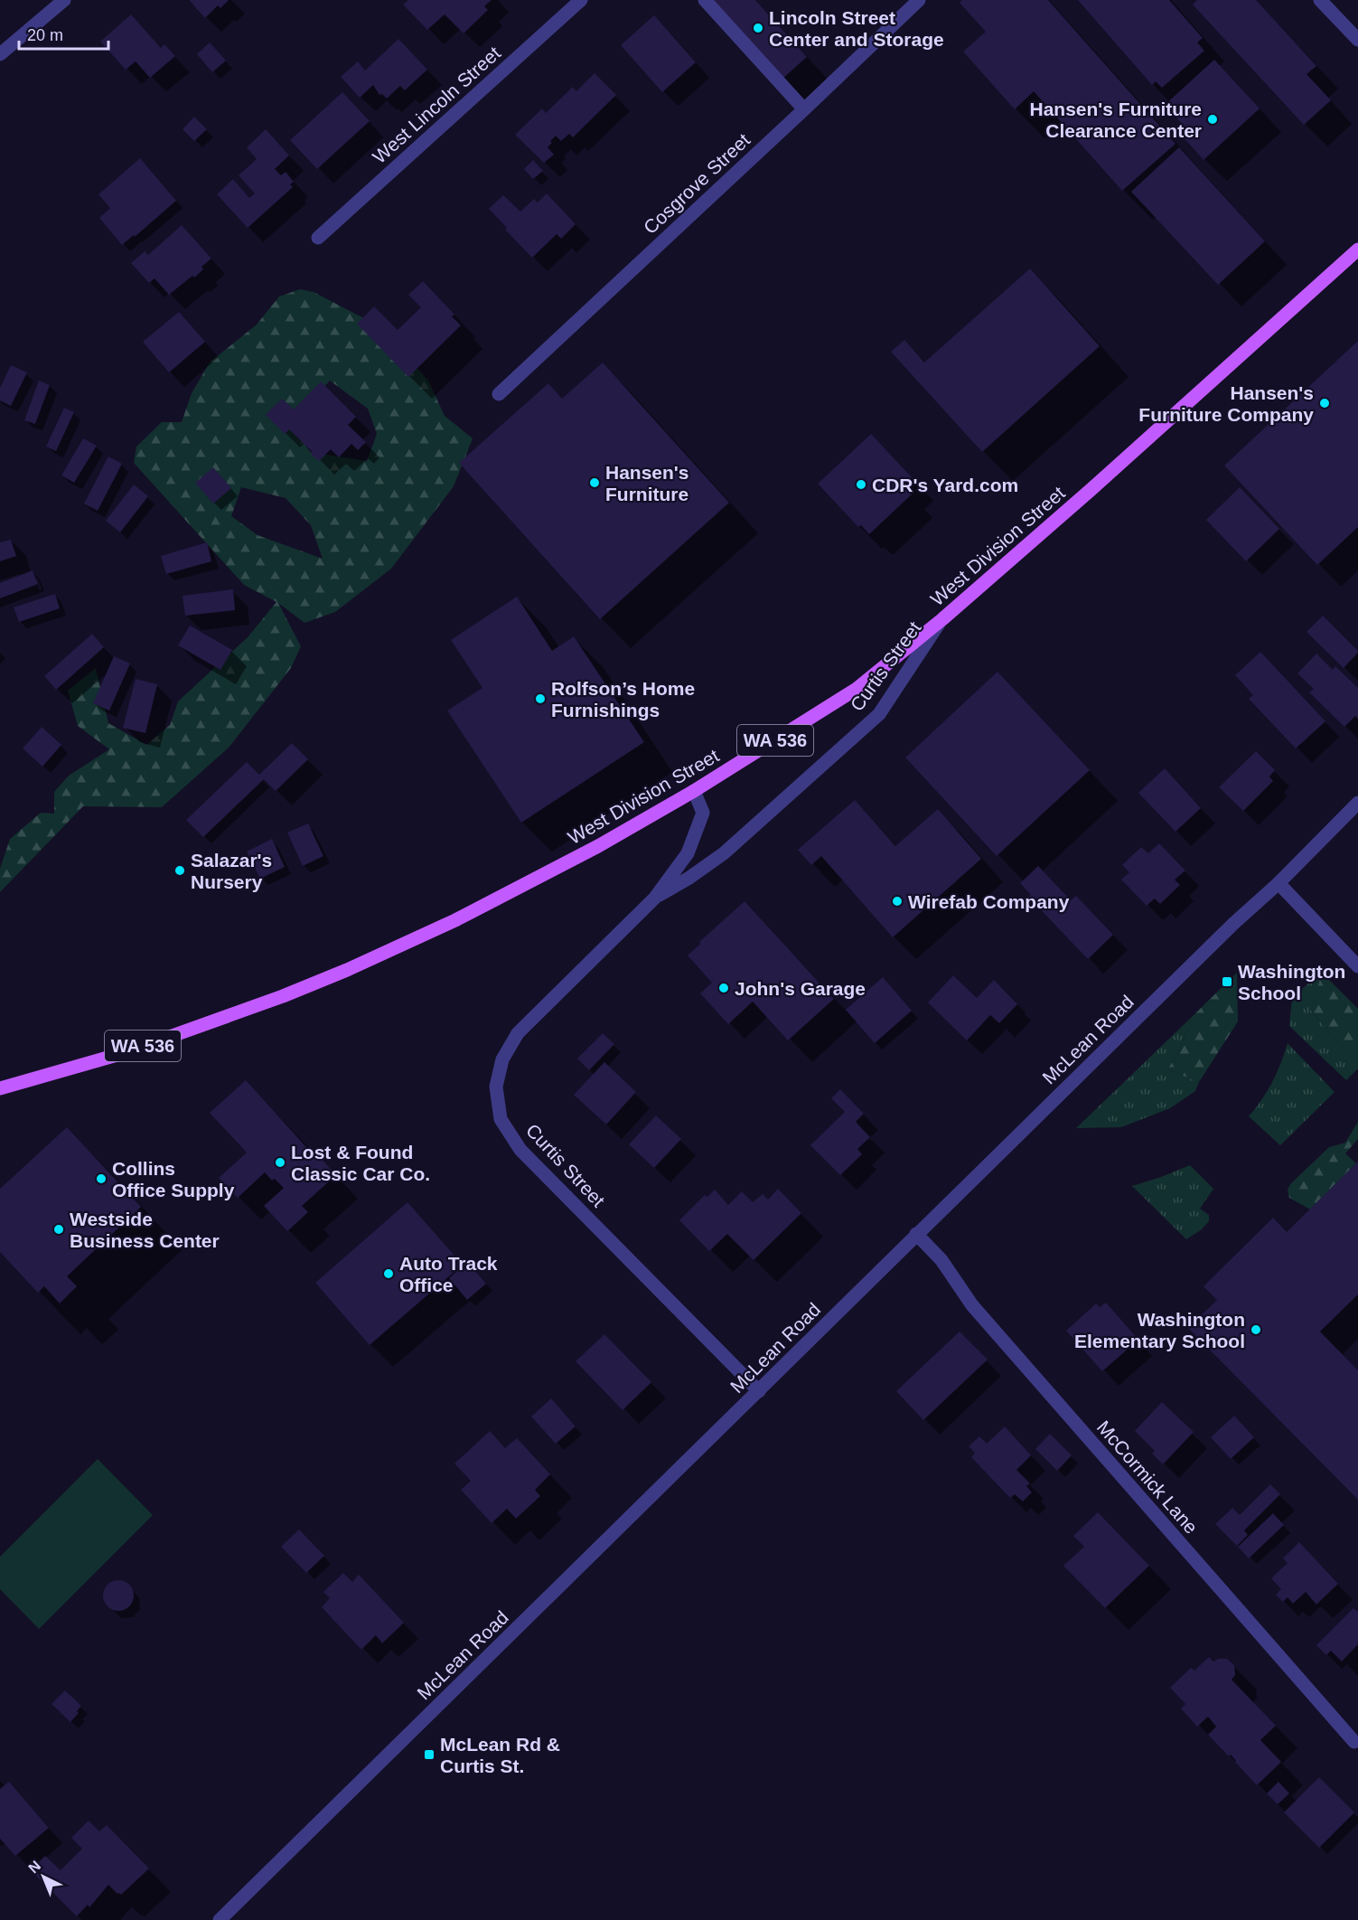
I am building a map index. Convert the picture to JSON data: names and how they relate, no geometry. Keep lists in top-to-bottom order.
{
  "streets": {
    "main road": ["West Division Street", "WA 536"],
    "street": [
      "West Lincoln Street",
      "Cosgrove Street",
      "Curtis Street",
      "McLean Road",
      "McCormick Lane"
    ]
  },
  "crossings": [
    ["West Division Street", "Curtis Street"],
    ["Curtis Street", "McLean Road"],
    ["McLean Road", "McCormick Lane"]
  ],
  "places": {
    "other": [
      "Lincoln Street Center and Storage",
      "Hansen's Furniture Clearance Center",
      "Hansen's Furniture Company",
      "Hansen's Furniture",
      "CDR's Yard.com",
      "Rolfson’s Home Furnishings",
      "Salazar's Nursery",
      "Wirefab Company",
      "John's Garage",
      "Lost & Found Classic Car Co.",
      "Collins Office Supply",
      "Westside Business Center",
      "Auto Track Office",
      "Washington Elementary School"
    ],
    "transit": ["Washington School", "McLean Rd & Curtis St."]
  },
  "scale_bar": "20 m",
  "north": "top left"
}
